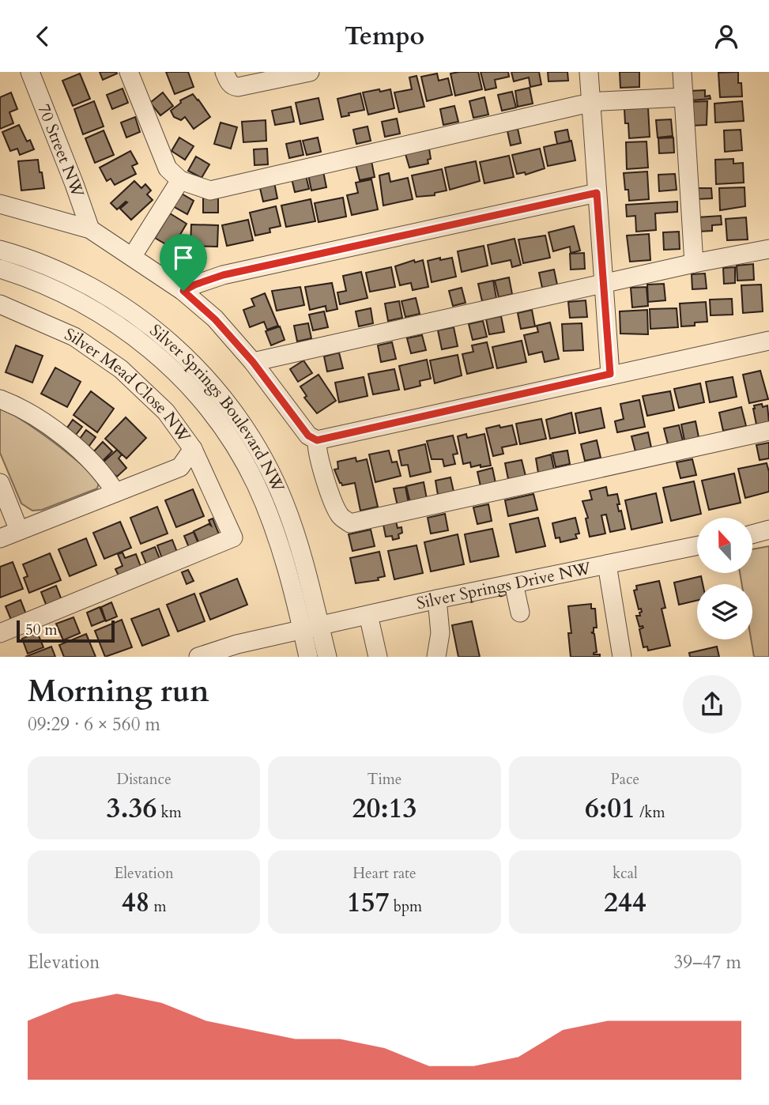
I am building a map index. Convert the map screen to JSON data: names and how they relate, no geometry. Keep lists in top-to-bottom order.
{
  "streets": {
    "street": [
      "70 Street NW",
      "Silver Mead Close NW",
      "Silver Springs Boulevard NW",
      "Silver Springs Drive NW"
    ]
  },
  "crossings": [
    ["Silver Springs Boulevard NW", "Silver Springs Drive NW"]
  ],
  "scale_bar": "50 m",
  "north": "top",
  "page": {
    "header": "Tempo",
    "scale": "50 m",
    "heading": ["Morning run", "09:29 · 6 × 560 m"],
    "stats": [
      ["Distance", "3.36 km"],
      ["Time", "20:13"],
      ["Pace", "6:01 /km"],
      ["Elevation", "48 m"],
      ["Heart rate", "157 bpm"],
      ["kcal", "244"]
    ],
    "chart": ["Elevation", "39–47 m"]
  }
}
